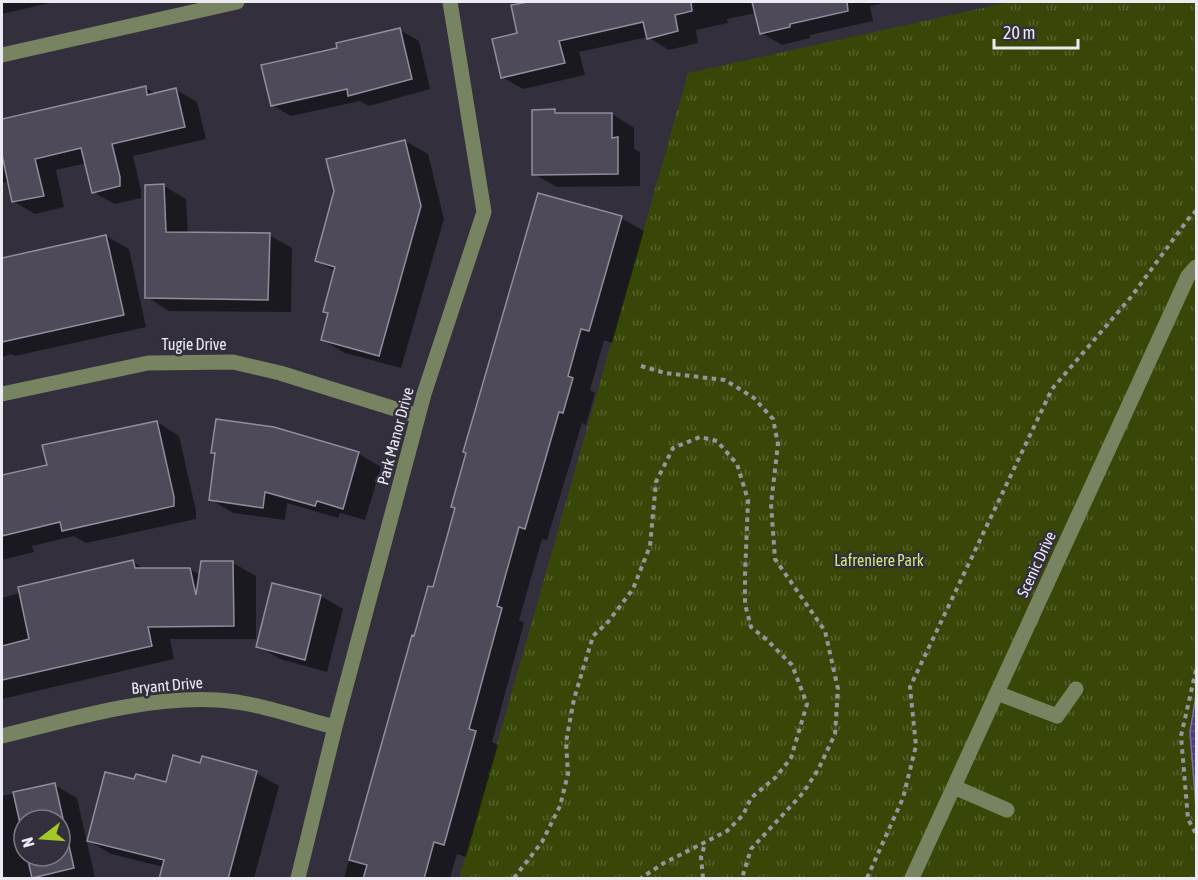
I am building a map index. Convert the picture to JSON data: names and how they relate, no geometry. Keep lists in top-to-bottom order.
{
  "streets": {
    "street": [
      "Tugie Drive",
      "Park Manor Drive",
      "Scenic Drive",
      "Bryant Drive"
    ]
  },
  "crossings": [
    ["Tugie Drive", "Park Manor Drive"],
    ["Park Manor Drive", "Bryant Drive"]
  ],
  "parks": ["Lafreniere Park"],
  "scale_bar": "20 m",
  "north": "left"
}
